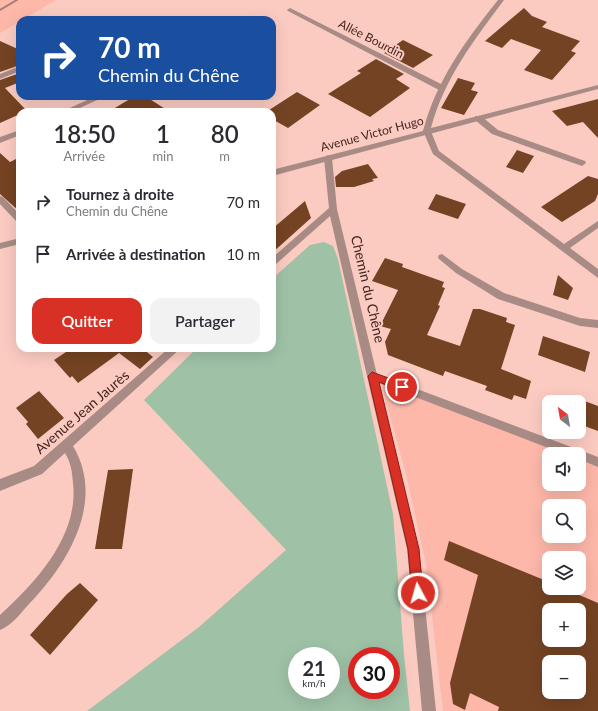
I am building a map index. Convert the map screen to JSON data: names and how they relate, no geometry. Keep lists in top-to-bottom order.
{
  "streets": {
    "street": [
      "Allée Bourdin",
      "Avenue Victor Hugo",
      "Chemin du Chêne",
      "Avenue Jean Jaurès"
    ]
  },
  "north": "top left",
  "page": {
    "turn": ["70 m", "Chemin du Chêne"],
    "eta": [
      "18:50",
      "Arrivée",
      "1",
      "min",
      "80",
      "m"
    ],
    "list": [
      {
        "name": "Tournez à droite",
        "note": "Chemin du Chêne",
        "value": "70 m"
      },
      {
        "name": "Arrivée à destination",
        "value": "10 m"
      }
    ],
    "buttons": ["Quitter", "Partager"],
    "map_buttons": ["+", "−"],
    "speed": "21 km/h",
    "limit": "30"
  }
}
